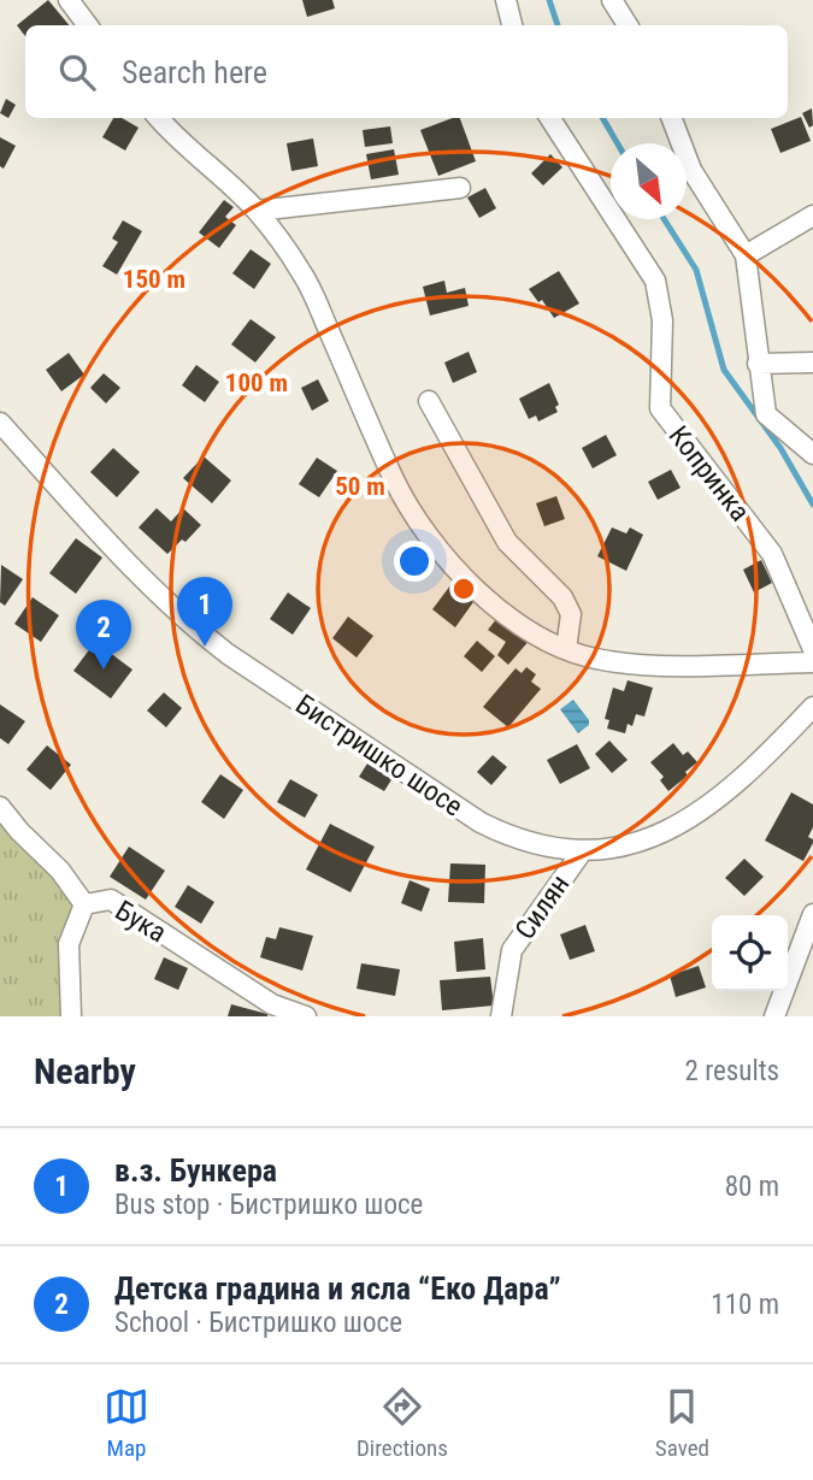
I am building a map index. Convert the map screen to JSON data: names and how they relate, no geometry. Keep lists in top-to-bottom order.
{
  "streets": {
    "street": [
      "Копринка",
      "Бистришко шосе",
      "Силян",
      "Бука"
    ]
  },
  "crossings": [
    ["Бистришко шосе", "Силян"]
  ],
  "north": "bottom right",
  "page": {
    "search": "Search here",
    "pins": ["1", "2"],
    "heading": ["Nearby", "2 results"],
    "list": [
      {
        "mark": "1",
        "name": "в.з. Бункера",
        "note": "Bus stop · Бистришко шосе",
        "value": "80 m"
      },
      {
        "mark": "2",
        "name": "Детска градина и ясла “Еко Дара”",
        "note": "School · Бистришко шосе",
        "value": "110 m"
      }
    ],
    "nav": ["Map", "Directions", "Saved"]
  },
  "rings": ["150 m", "100 m", "50 m"]
}
